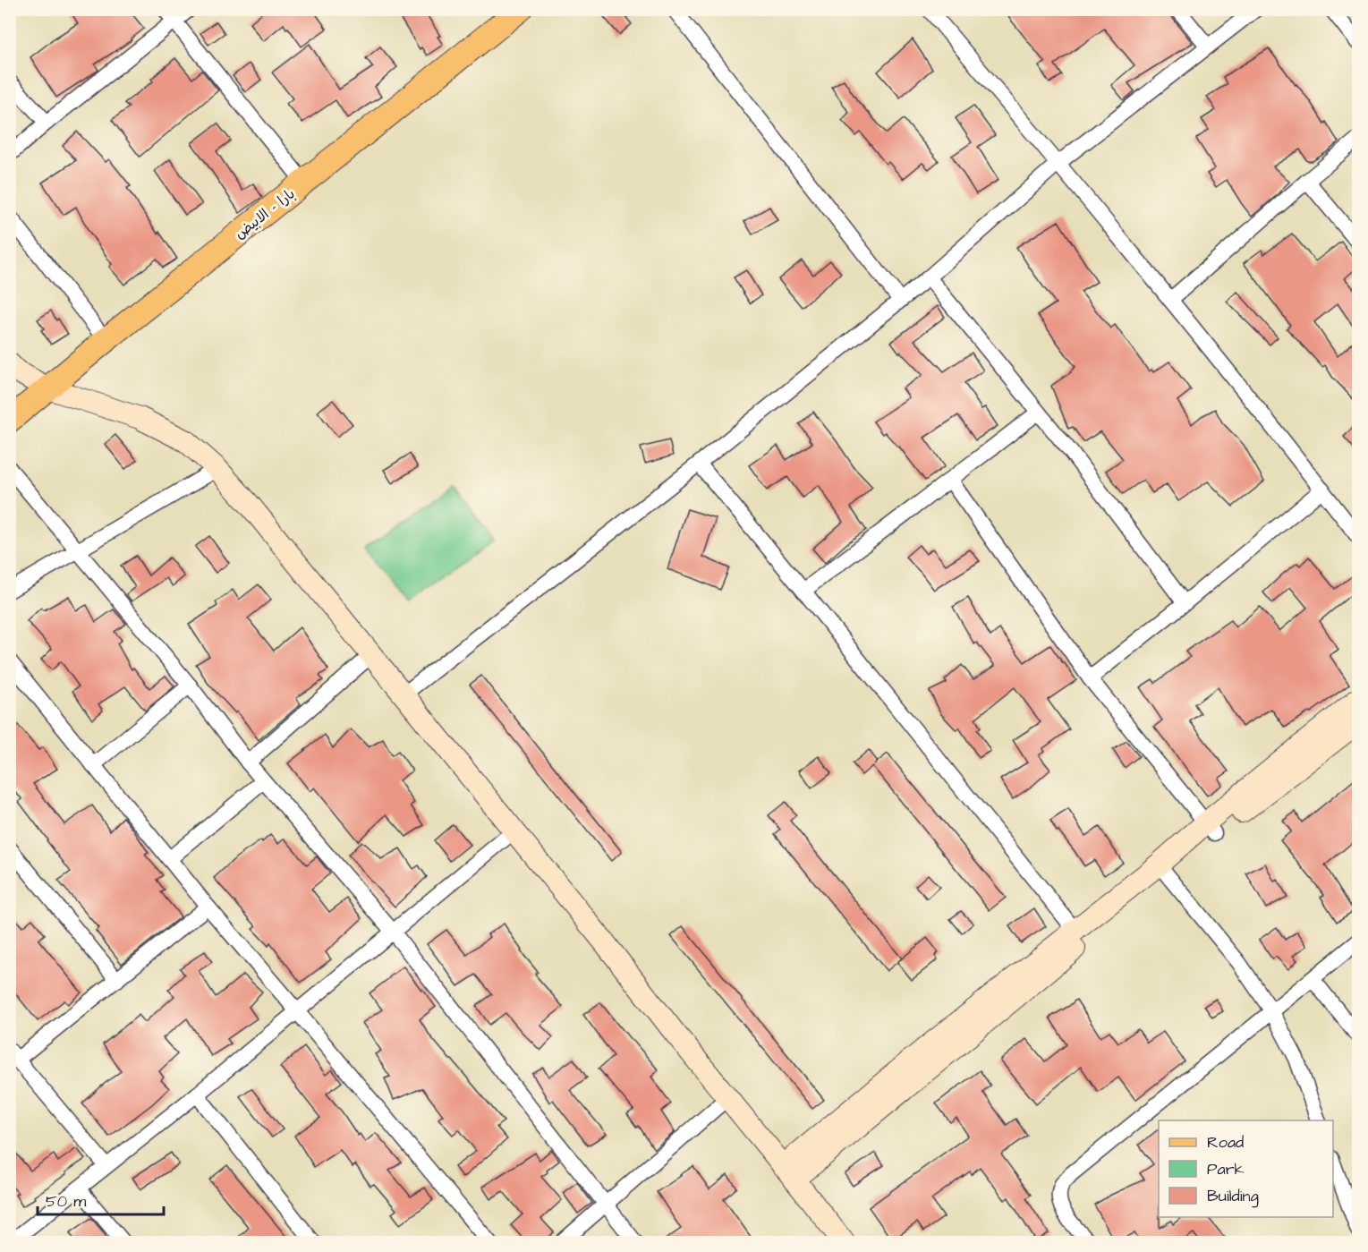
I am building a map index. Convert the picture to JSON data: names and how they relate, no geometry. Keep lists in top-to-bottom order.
{
  "streets": {
    "main road": ["بارا - الابيض"]
  },
  "legend": ["Road", "Park", "Building"],
  "scale_bar": "50 m"
}
